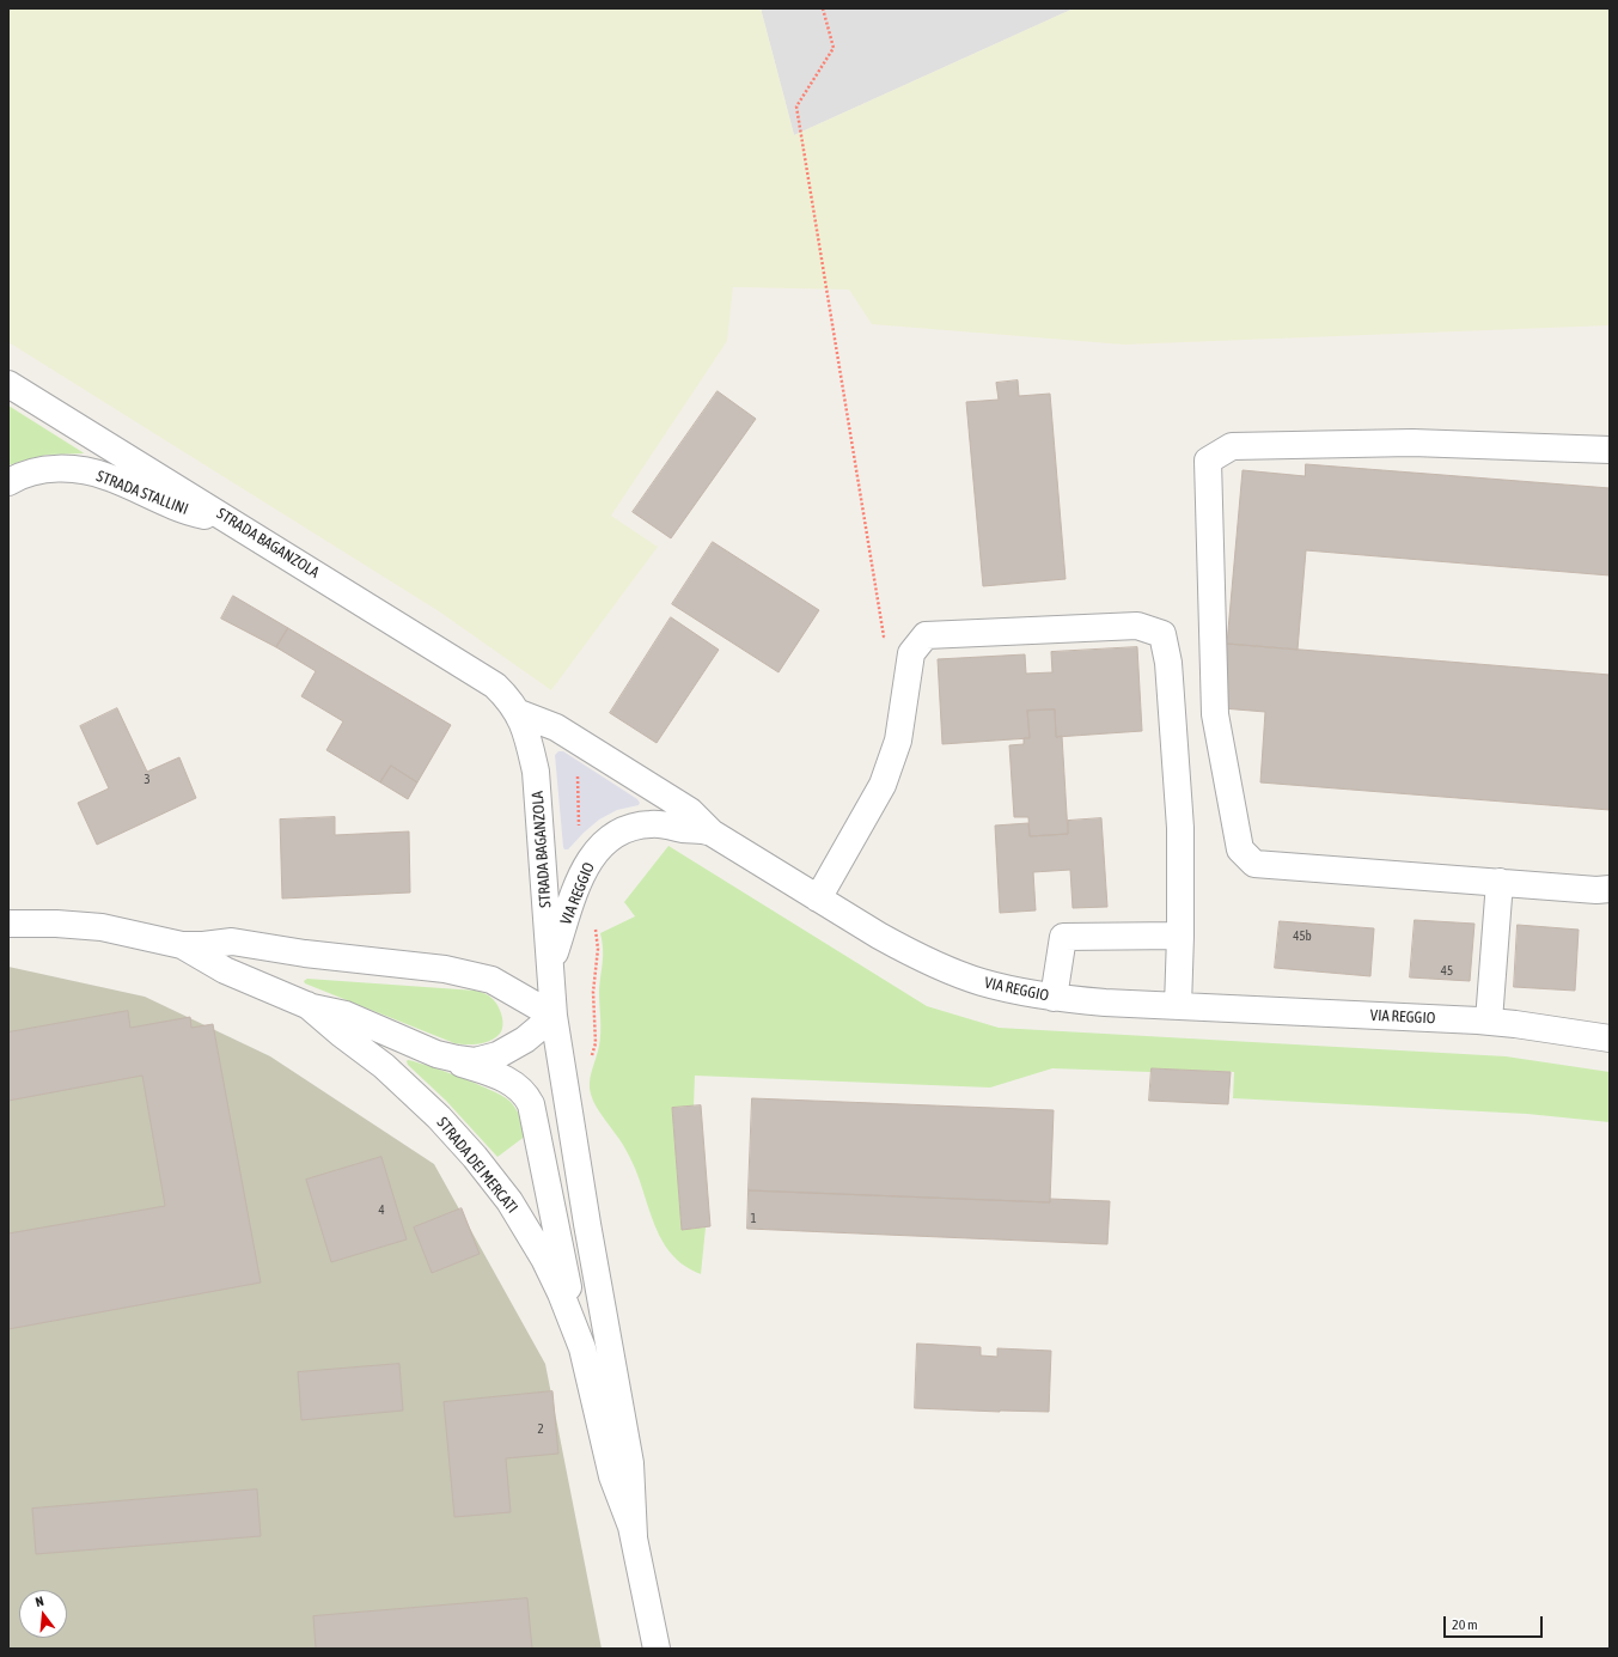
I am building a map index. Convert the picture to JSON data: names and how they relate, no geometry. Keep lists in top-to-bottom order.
{
  "streets": {
    "street": [
      "STRADA STALLINI",
      "STRADA BAGANZOLA",
      "VIA REGGIO",
      "STRADA DEI MERCATI"
    ]
  },
  "crossings": [
    ["STRADA STALLINI", "STRADA BAGANZOLA"],
    ["STRADA BAGANZOLA", "VIA REGGIO"],
    ["STRADA BAGANZOLA", "STRADA DEI MERCATI"]
  ],
  "house_numbers": [
    "3",
    "45b",
    "45",
    "4",
    "1",
    "2"
  ],
  "scale_bar": "20 m",
  "north": "top"
}
